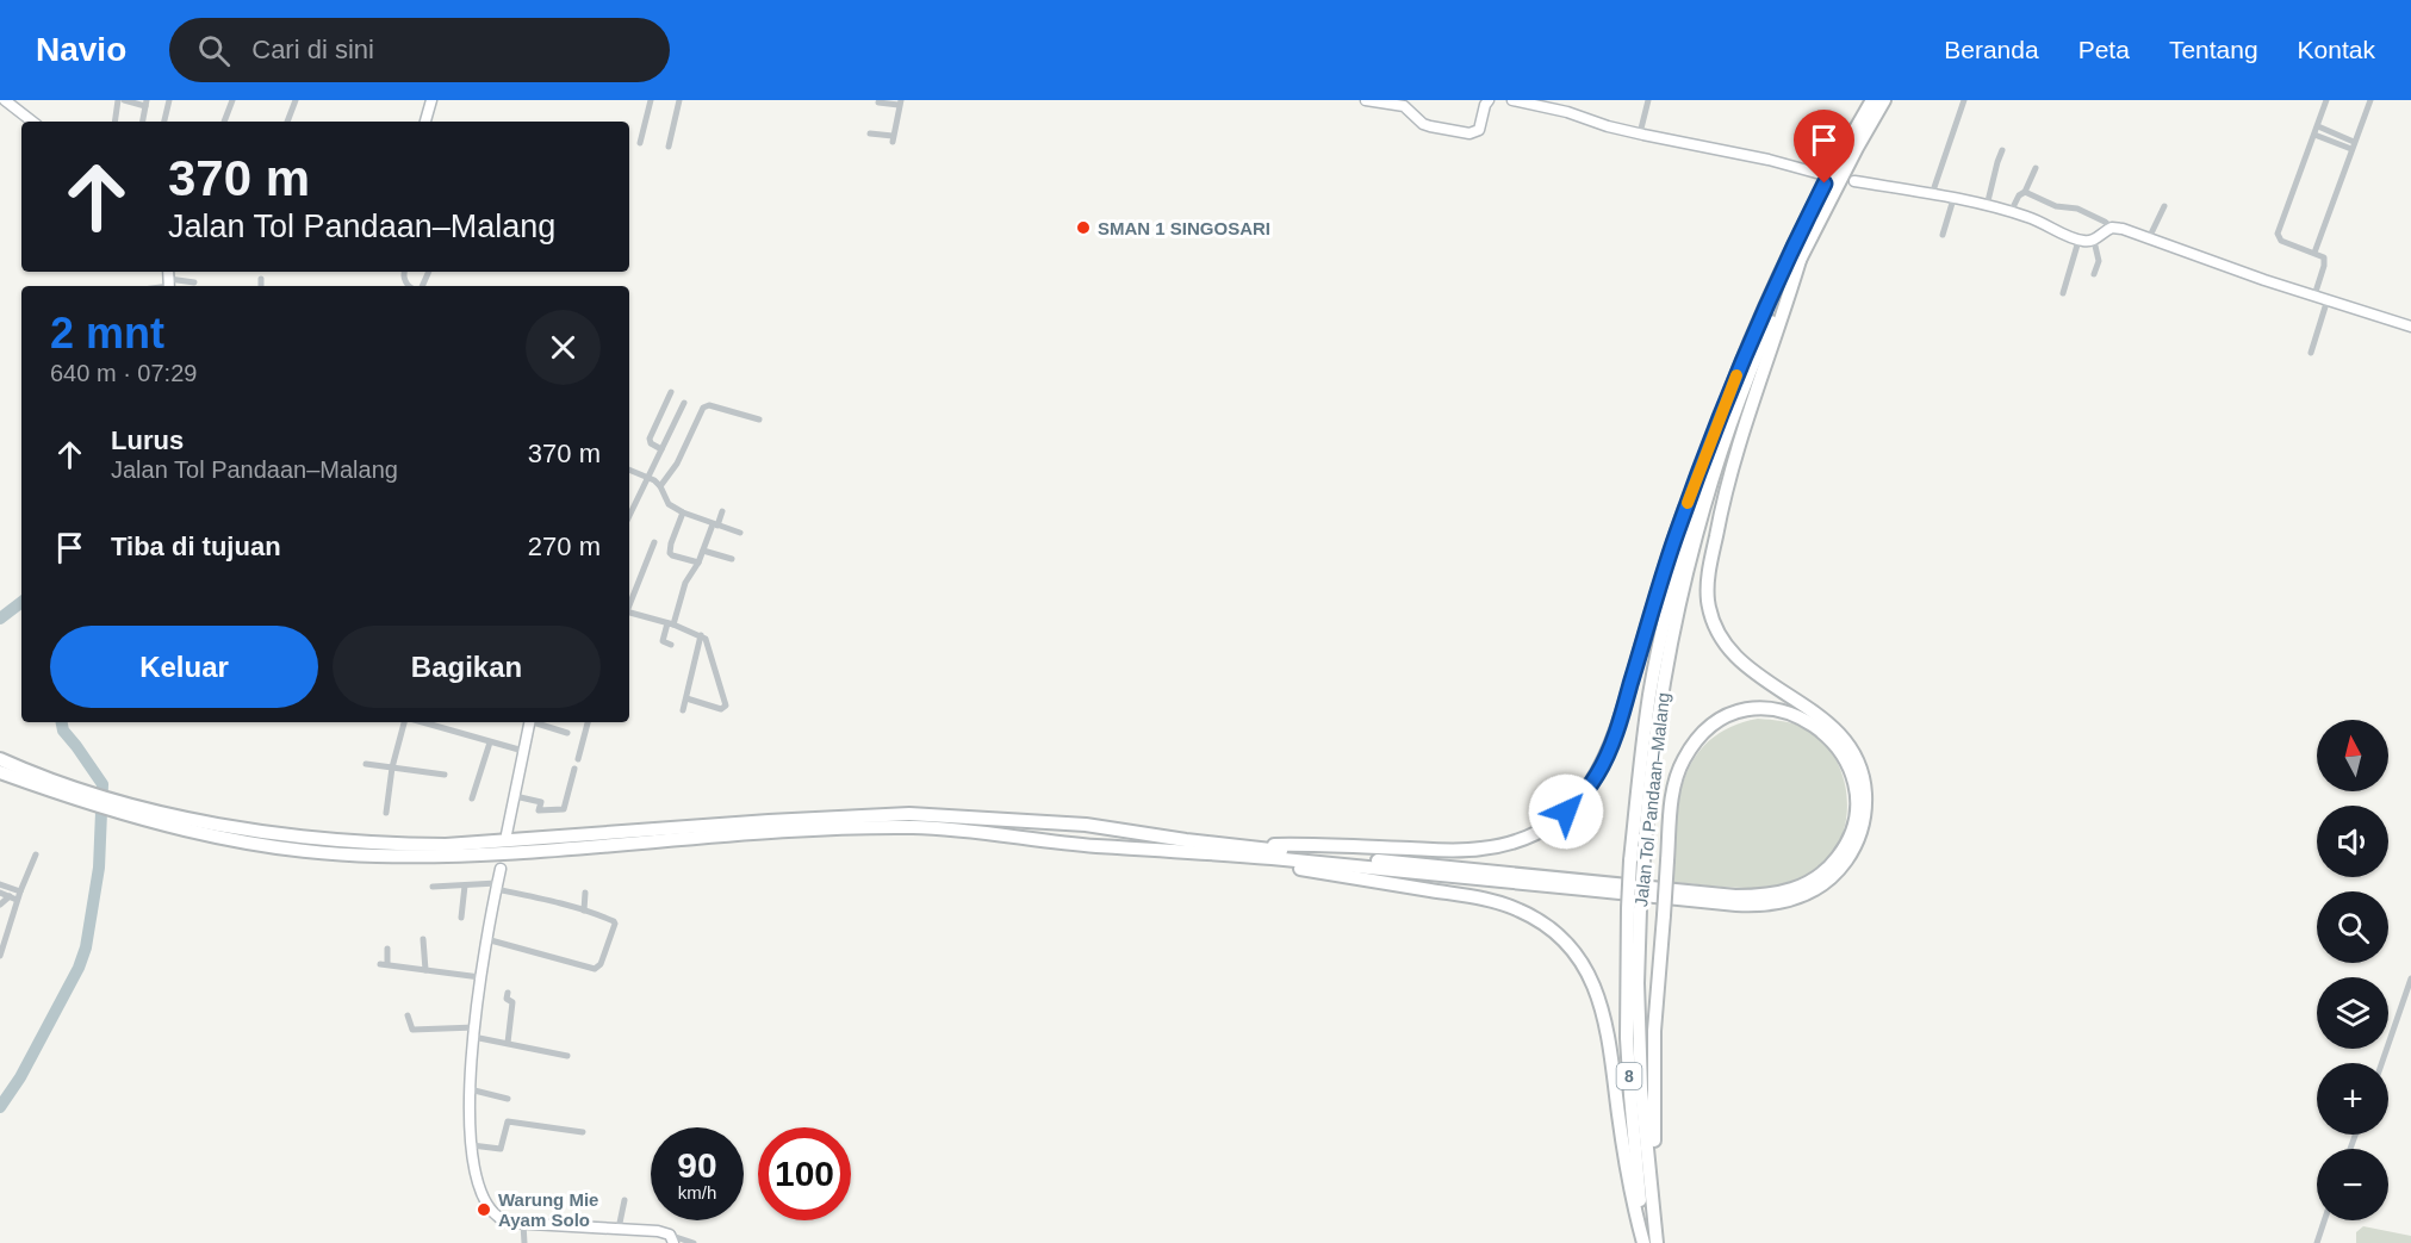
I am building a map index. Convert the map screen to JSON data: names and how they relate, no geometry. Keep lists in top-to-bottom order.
{
  "streets": {
    "highway": ["Jalan Tol Pandaan–Malang", "8"]
  },
  "places": ["SMAN 1 SINGOSARI", "Warung Mie Ayam Solo"],
  "north": "top",
  "page": {
    "header": "Navio",
    "search": "Cari di sini",
    "nav": [
      "Beranda",
      "Peta",
      "Tentang",
      "Kontak"
    ],
    "turn": ["370 m", "Jalan Tol Pandaan–Malang"],
    "heading": ["2 mnt", "640 m · 07:29"],
    "list": [
      {
        "name": "Lurus",
        "note": "Jalan Tol Pandaan–Malang",
        "value": "370 m"
      },
      {
        "name": "Tiba di tujuan",
        "value": "270 m"
      }
    ],
    "buttons": ["Keluar", "Bagikan"],
    "map_buttons": ["+", "−"],
    "speed": "90 km/h",
    "limit": "100"
  }
}
